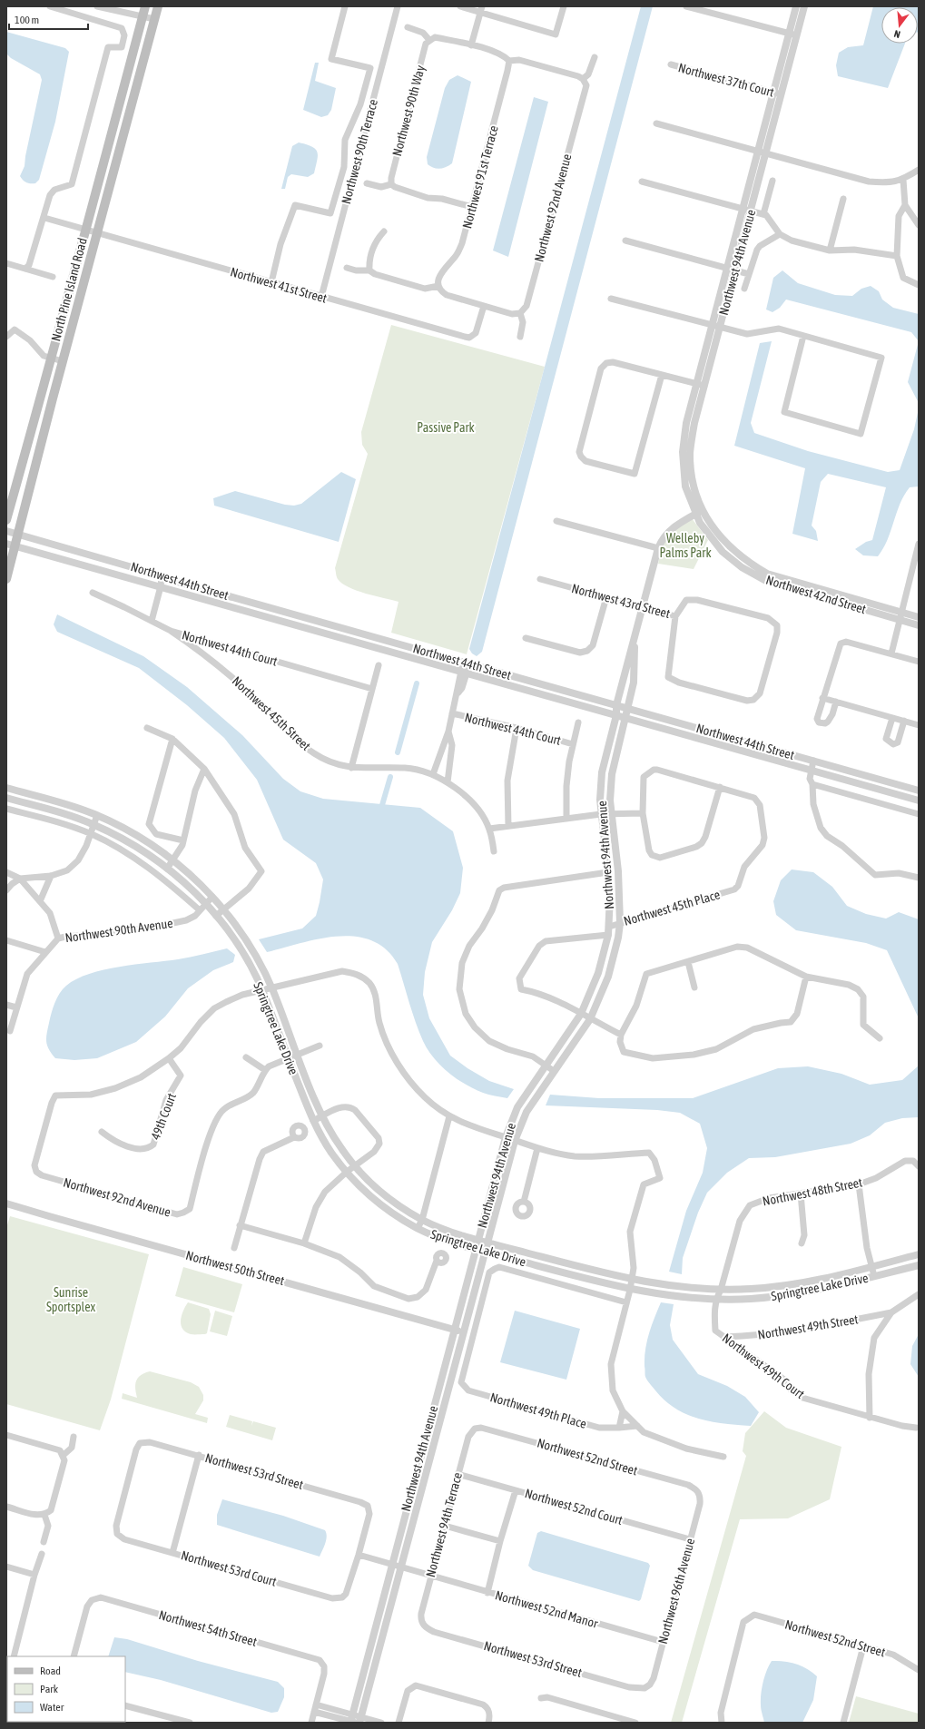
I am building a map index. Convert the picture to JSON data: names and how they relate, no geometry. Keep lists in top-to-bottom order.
{
  "streets": {
    "main road": ["North Pine Island Road"],
    "street": [
      "Northwest 37th Court",
      "Northwest 90th Way",
      "Northwest 90th Terrace",
      "Northwest 91st Terrace",
      "Northwest 92nd Avenue",
      "Northwest 94th Avenue",
      "Northwest 41st Street",
      "Northwest 44th Street",
      "Northwest 42nd Street",
      "Northwest 43rd Street",
      "Northwest 44th Court",
      "Northwest 45th Street",
      "Northwest 45th Place",
      "Northwest 90th Avenue",
      "Springtree Lake Drive",
      "49th Court",
      "Northwest 48th Street",
      "Northwest 50th Street",
      "Northwest 49th Street",
      "Northwest 49th Court",
      "Northwest 49th Place",
      "Northwest 52nd Street",
      "Northwest 53rd Street",
      "Northwest 52nd Court",
      "Northwest 94th Terrace",
      "Northwest 53rd Court",
      "Northwest 96th Avenue",
      "Northwest 52nd Manor",
      "Northwest 54th Street"
    ]
  },
  "crossings": [
    ["Northwest 37th Court", "Northwest 94th Avenue"],
    ["Northwest 90th Terrace", "Northwest 41st Street"],
    ["Northwest 92nd Avenue", "49th Court"],
    ["Northwest 94th Avenue", "Northwest 44th Street"],
    ["Northwest 94th Avenue", "Northwest 42nd Street"],
    ["Northwest 94th Avenue", "Northwest 43rd Street"],
    ["Northwest 94th Avenue", "Northwest 45th Place"],
    ["Northwest 94th Avenue", "Springtree Lake Drive"],
    ["Northwest 94th Avenue", "Northwest 50th Street"],
    ["Northwest 94th Avenue", "Northwest 52nd Manor"],
    ["Northwest 41st Street", "North Pine Island Road"],
    ["North Pine Island Road", "Northwest 44th Street"],
    ["Northwest 44th Court", "Northwest 45th Street"],
    ["Northwest 90th Avenue", "Springtree Lake Drive"],
    ["Springtree Lake Drive", "Northwest 48th Street"],
    ["Springtree Lake Drive", "Northwest 49th Court"],
    ["Northwest 48th Street", "Northwest 49th Court"],
    ["Northwest 49th Street", "Northwest 49th Court"],
    ["Northwest 52nd Street", "Northwest 94th Terrace"],
    ["Northwest 52nd Street", "Northwest 96th Avenue"],
    ["Northwest 53rd Street", "Northwest 94th Terrace"],
    ["Northwest 53rd Street", "Northwest 53rd Court"],
    ["Northwest 53rd Street", "Northwest 96th Avenue"],
    ["Northwest 53rd Street", "Northwest 52nd Manor"],
    ["Northwest 52nd Court", "Northwest 94th Terrace"],
    ["Northwest 52nd Court", "Northwest 96th Avenue"],
    ["Northwest 94th Terrace", "Northwest 52nd Manor"],
    ["Northwest 53rd Court", "Northwest 52nd Manor"],
    ["Northwest 96th Avenue", "Northwest 52nd Manor"]
  ],
  "parks": ["Passive Park", "Welleby Palms Park", "Sunrise Sportsplex"],
  "legend": ["Road", "Park", "Water"],
  "scale_bar": "100 m",
  "north": "bottom"
}
